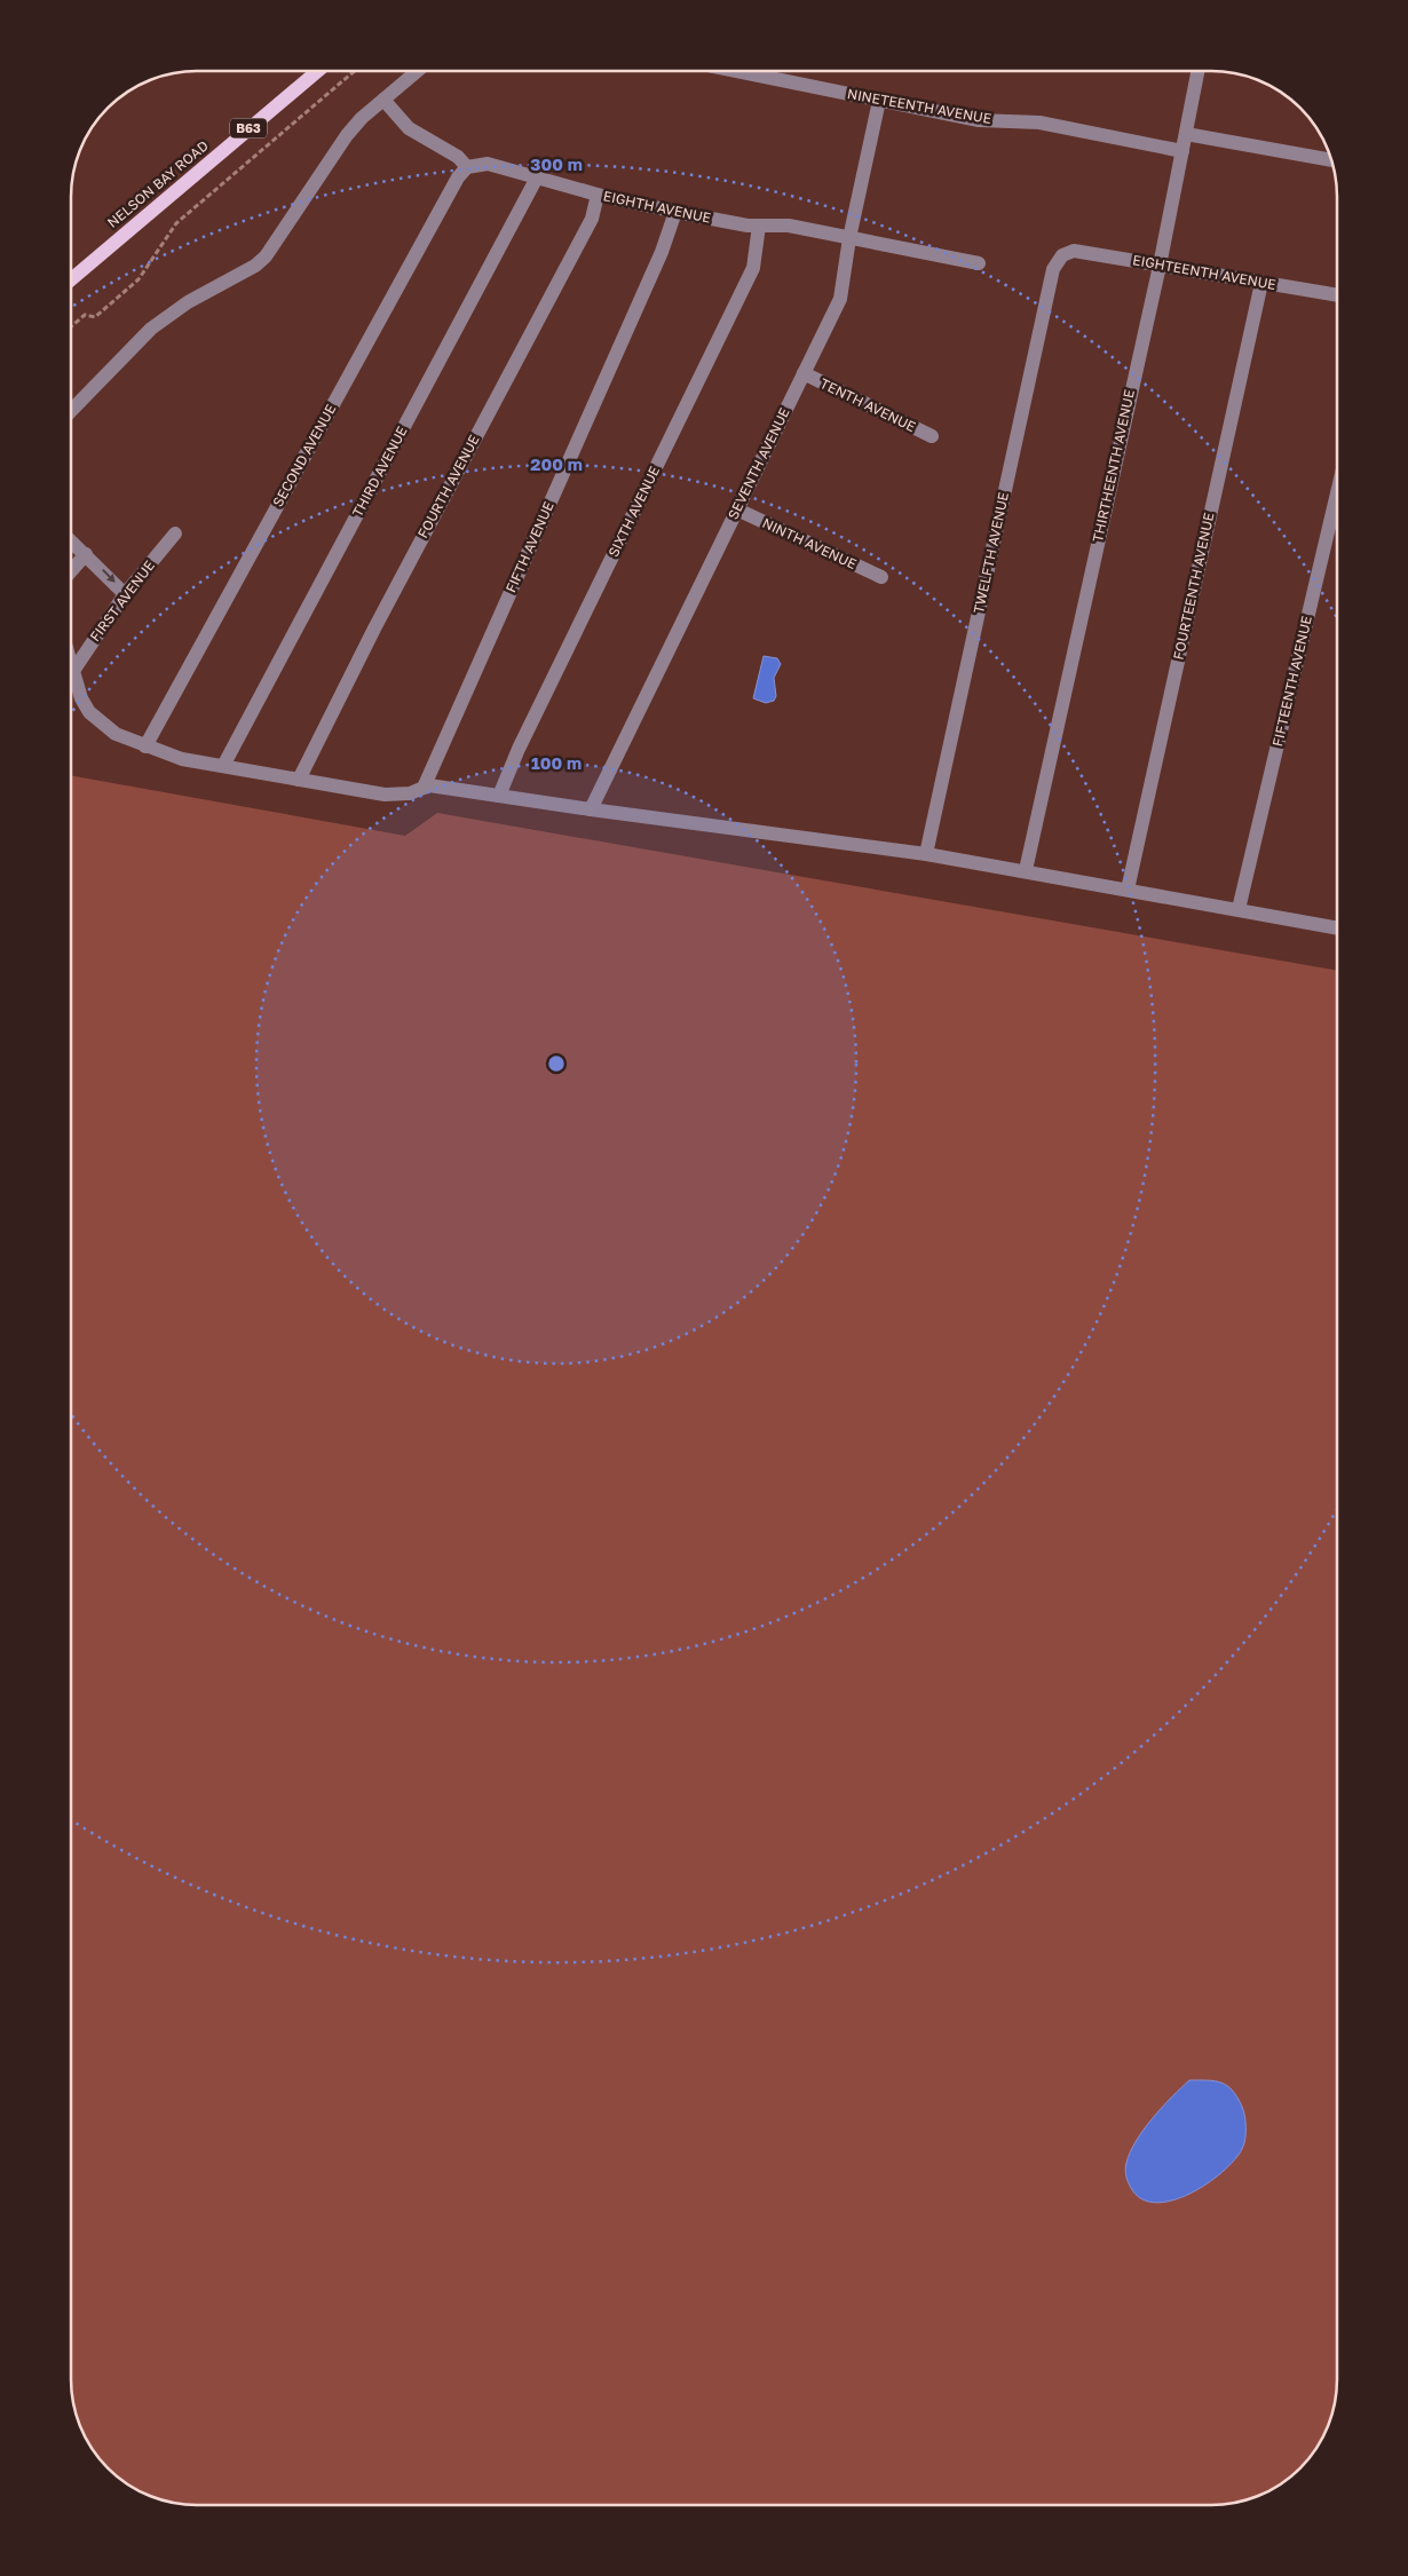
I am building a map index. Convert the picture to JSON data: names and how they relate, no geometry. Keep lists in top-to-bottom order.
{
  "streets": {
    "main road": ["B63", "NELSON BAY ROAD"],
    "lane": [
      "NINETEENTH AVENUE",
      "EIGHTH AVENUE",
      "EIGHTEENTH AVENUE",
      "TENTH AVENUE",
      "SECOND AVENUE",
      "SEVENTH AVENUE",
      "THIRTHEENTH AVENUE",
      "THIRD AVENUE",
      "FOURTH AVENUE",
      "SIXTH AVENUE",
      "NINTH AVENUE",
      "FIFTH AVENUE",
      "TWELFTH AVENUE",
      "FOURTEENTH AVENUE",
      "FIRST AVENUE",
      "FIFTEENTH AVENUE"
    ]
  },
  "crossings": [
    ["NINETEENTH AVENUE", "SEVENTH AVENUE"],
    ["NINETEENTH AVENUE", "THIRTHEENTH AVENUE"],
    ["EIGHTH AVENUE", "SECOND AVENUE"],
    ["EIGHTH AVENUE", "SEVENTH AVENUE"],
    ["EIGHTH AVENUE", "THIRD AVENUE"],
    ["EIGHTH AVENUE", "FOURTH AVENUE"],
    ["EIGHTH AVENUE", "SIXTH AVENUE"],
    ["EIGHTH AVENUE", "FIFTH AVENUE"],
    ["EIGHTEENTH AVENUE", "THIRTHEENTH AVENUE"],
    ["EIGHTEENTH AVENUE", "TWELFTH AVENUE"],
    ["EIGHTEENTH AVENUE", "FOURTEENTH AVENUE"],
    ["TENTH AVENUE", "SEVENTH AVENUE"],
    ["SEVENTH AVENUE", "NINTH AVENUE"]
  ],
  "rings": ["300 m", "200 m", "100 m"]
}
